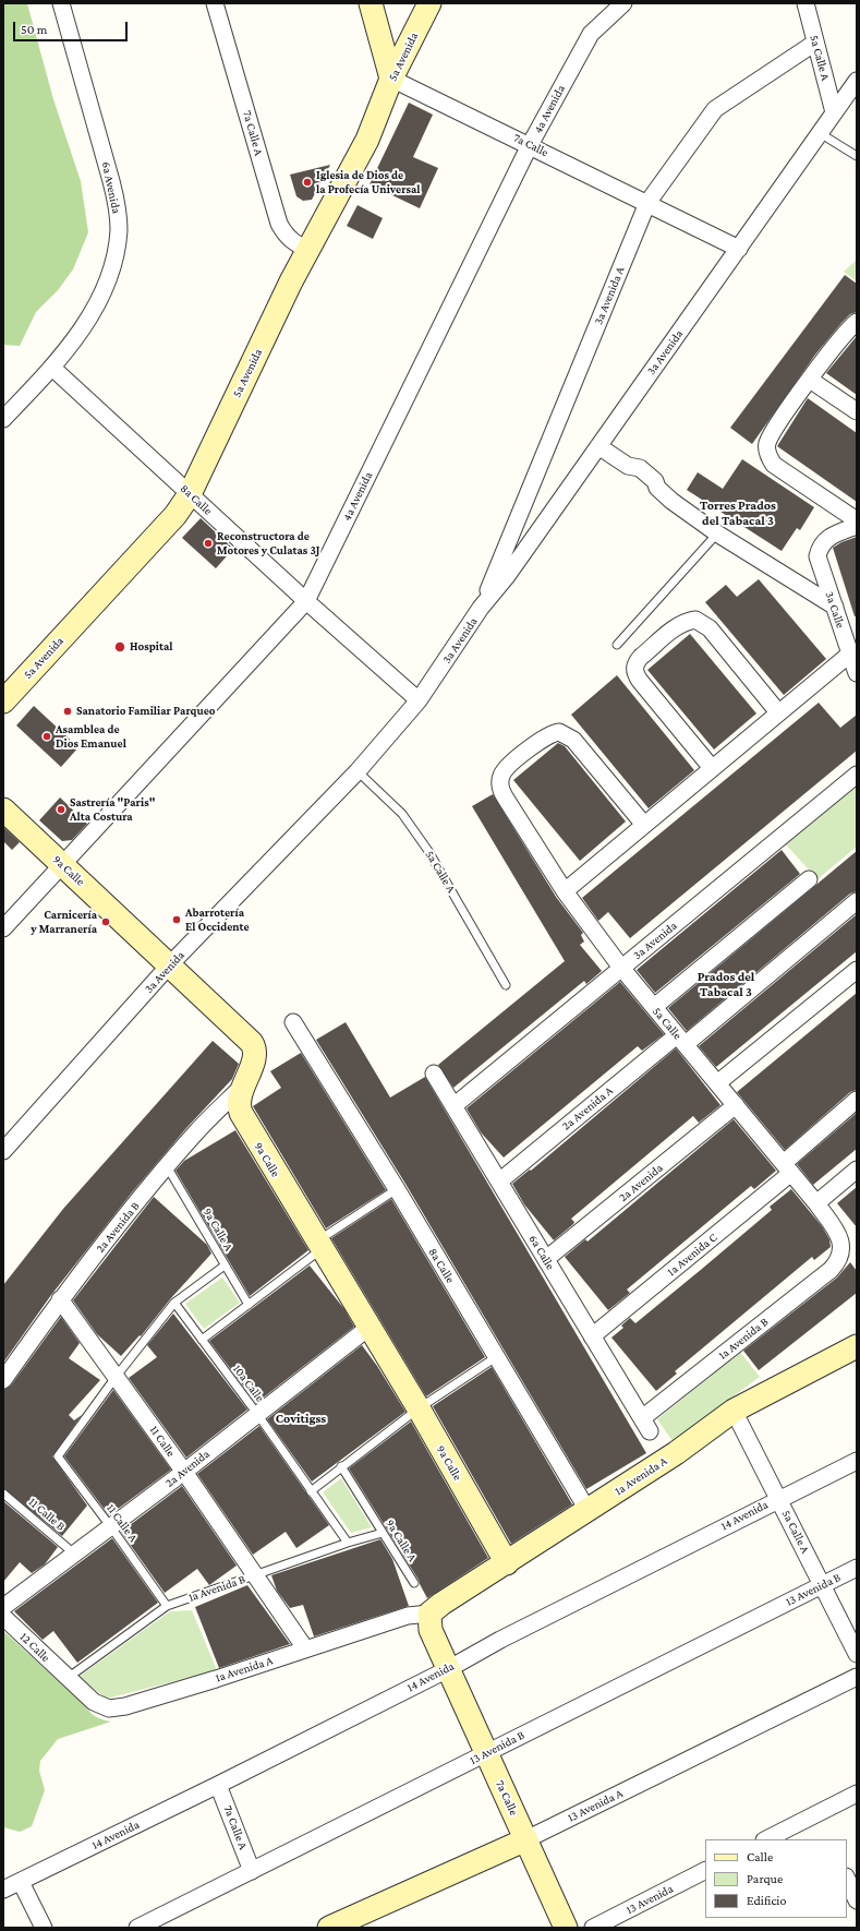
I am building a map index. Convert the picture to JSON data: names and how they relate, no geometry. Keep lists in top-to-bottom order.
{
  "streets": {
    "main road": [
      "5a Avenida",
      "7a Calle",
      "9a Calle",
      "1a Avenida A",
      "13 Avenida A"
    ],
    "street": [
      "5a Calle A",
      "4a Avenida",
      "7a Calle A",
      "6a Avenida",
      "3a Avenida A",
      "3a Avenida",
      "8a Calle",
      "3a Calle",
      "5a Calle",
      "2a Avenida A",
      "2a Avenida",
      "2a Avenida B",
      "6a Calle",
      "1a Avenida C",
      "1a Avenida B",
      "11 Calle",
      "14 Avenida",
      "13 Avenida B",
      "12 Calle",
      "13 Avenida"
    ],
    "lane": [
      "9a Calle A",
      "10a Calle",
      "11 Calle B",
      "11 Calle A"
    ]
  },
  "crossings": [
    ["5a Avenida", "7a Calle A"],
    ["5a Avenida", "7a Calle"],
    ["5a Avenida", "8a Calle"],
    ["5a Calle A", "3a Avenida A"],
    ["5a Calle A", "3a Avenida"],
    ["5a Calle A", "1a Avenida A"],
    ["5a Calle A", "14 Avenida"],
    ["5a Calle A", "13 Avenida B"],
    ["4a Avenida", "7a Calle"],
    ["4a Avenida", "8a Calle"],
    ["4a Avenida", "9a Calle"],
    ["7a Calle A", "14 Avenida"],
    ["7a Calle A", "13 Avenida B"],
    ["7a Calle", "3a Avenida A"],
    ["7a Calle", "3a Avenida"],
    ["7a Calle", "14 Avenida"],
    ["7a Calle", "13 Avenida B"],
    ["7a Calle", "13 Avenida A"],
    ["6a Avenida", "8a Calle"],
    ["3a Avenida A", "3a Avenida"],
    ["3a Avenida", "8a Calle"],
    ["3a Avenida", "9a Calle"],
    ["3a Avenida", "5a Calle"],
    ["3a Avenida", "6a Calle"],
    ["8a Calle", "1a Avenida A"],
    ["9a Calle", "2a Avenida"],
    ["9a Calle", "2a Avenida B"],
    ["9a Calle", "1a Avenida A"],
    ["5a Calle", "2a Avenida A"],
    ["5a Calle", "2a Avenida"],
    ["5a Calle", "1a Avenida C"],
    ["5a Calle", "1a Avenida B"],
    ["2a Avenida A", "6a Calle"],
    ["2a Avenida", "6a Calle"],
    ["2a Avenida", "10a Calle"],
    ["2a Avenida", "11 Calle"],
    ["2a Avenida", "11 Calle B"],
    ["2a Avenida", "11 Calle A"],
    ["2a Avenida B", "9a Calle A"],
    ["2a Avenida B", "11 Calle"],
    ["9a Calle A", "1a Avenida B"],
    ["6a Calle", "1a Avenida C"],
    ["6a Calle", "1a Avenida B"],
    ["1a Avenida B", "10a Calle"],
    ["1a Avenida B", "11 Calle"],
    ["1a Avenida B", "1a Avenida A"],
    ["1a Avenida B", "11 Calle A"],
    ["1a Avenida B", "12 Calle"],
    ["11 Calle", "1a Avenida A"],
    ["11 Calle", "11 Calle A"],
    ["1a Avenida A", "12 Calle"]
  ],
  "districts": ["Torres Prados del Tabacal 3", "Prados del Tabacal 3", "Covitigss"],
  "places": [
    "Iglesia de Dios de la Profecía Universal",
    "Reconstructora de Motores y Culatas 3J",
    "Hospital",
    "Sanatorio Familiar Parqueo",
    "Asamblea de Dios Emanuel",
    "Sastrería \"Paris\" Alta Costura",
    "Abarrotería El Occidente",
    "Carnicería y Marranería"
  ],
  "legend": ["Calle", "Parque", "Edificio"],
  "scale_bar": "50 m"
}
